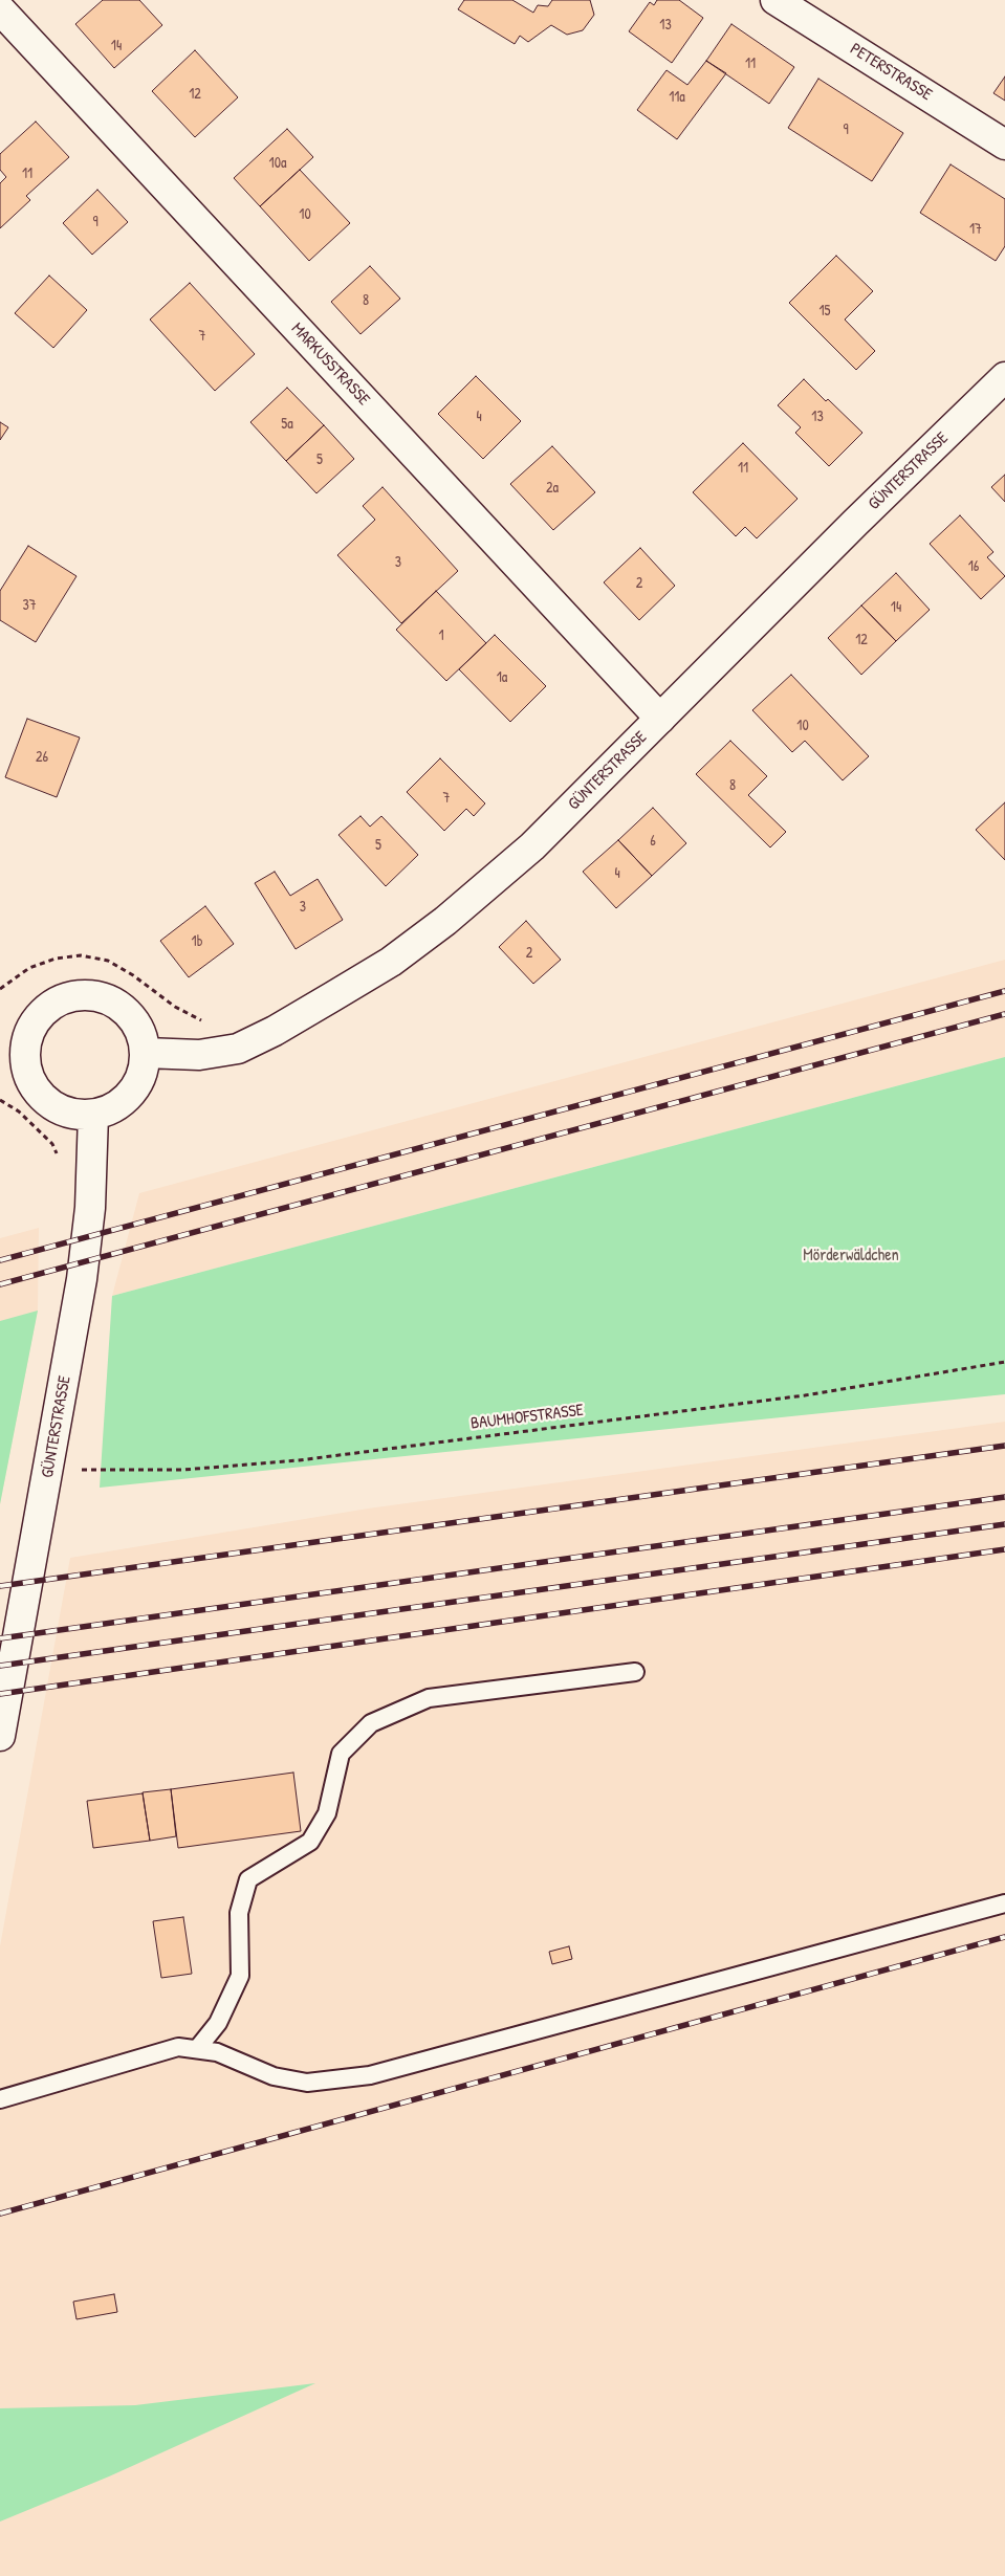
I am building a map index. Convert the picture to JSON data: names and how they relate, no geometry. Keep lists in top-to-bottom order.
{
  "streets": {
    "street": ["PETERSTRASSE", "MARKUSSTRASSE", "GÜNTERSTRASSE"],
    "path": ["BAUMHOFSTRASSE"]
  },
  "crossings": [
    ["MARKUSSTRASSE", "GÜNTERSTRASSE"],
    ["GÜNTERSTRASSE", "BAUMHOFSTRASSE"]
  ],
  "parks": ["Mörderwäldchen"],
  "house_numbers": [
    "13",
    "14",
    "11",
    "12",
    "11a",
    "9",
    "10a",
    "11",
    "10",
    "9",
    "17",
    "8",
    "15",
    "7",
    "4",
    "13",
    "5a",
    "5",
    "11",
    "2a",
    "3",
    "16",
    "2",
    "37",
    "14",
    "1",
    "12",
    "1a",
    "10",
    "26",
    "8",
    "7",
    "6",
    "5",
    "4",
    "3",
    "1b",
    "2"
  ]
}
